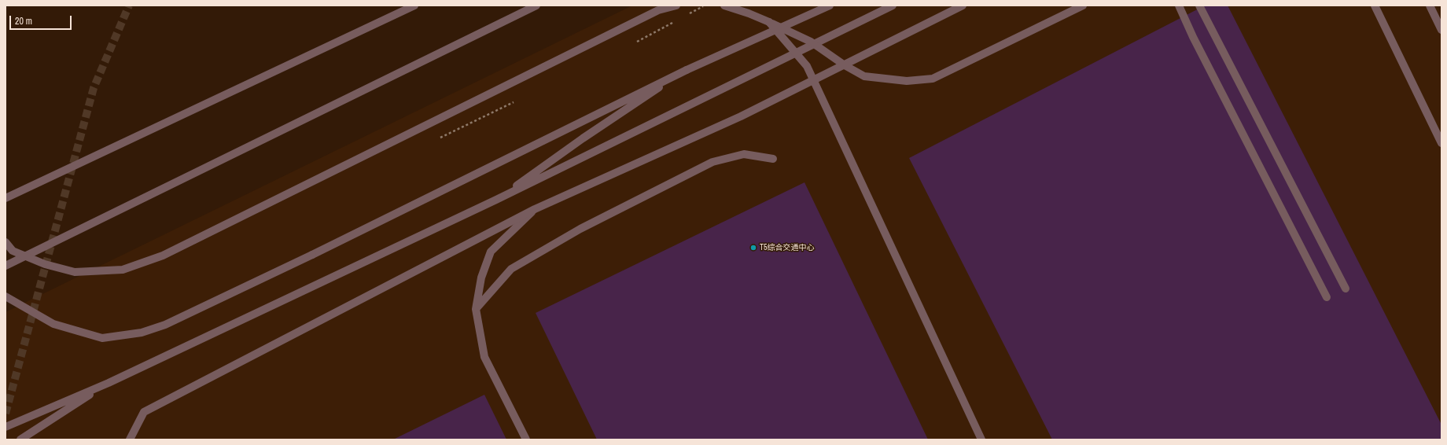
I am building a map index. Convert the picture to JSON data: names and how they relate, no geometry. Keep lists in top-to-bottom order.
{
  "places": ["T5综合交通中心"],
  "scale_bar": "20 m"
}
